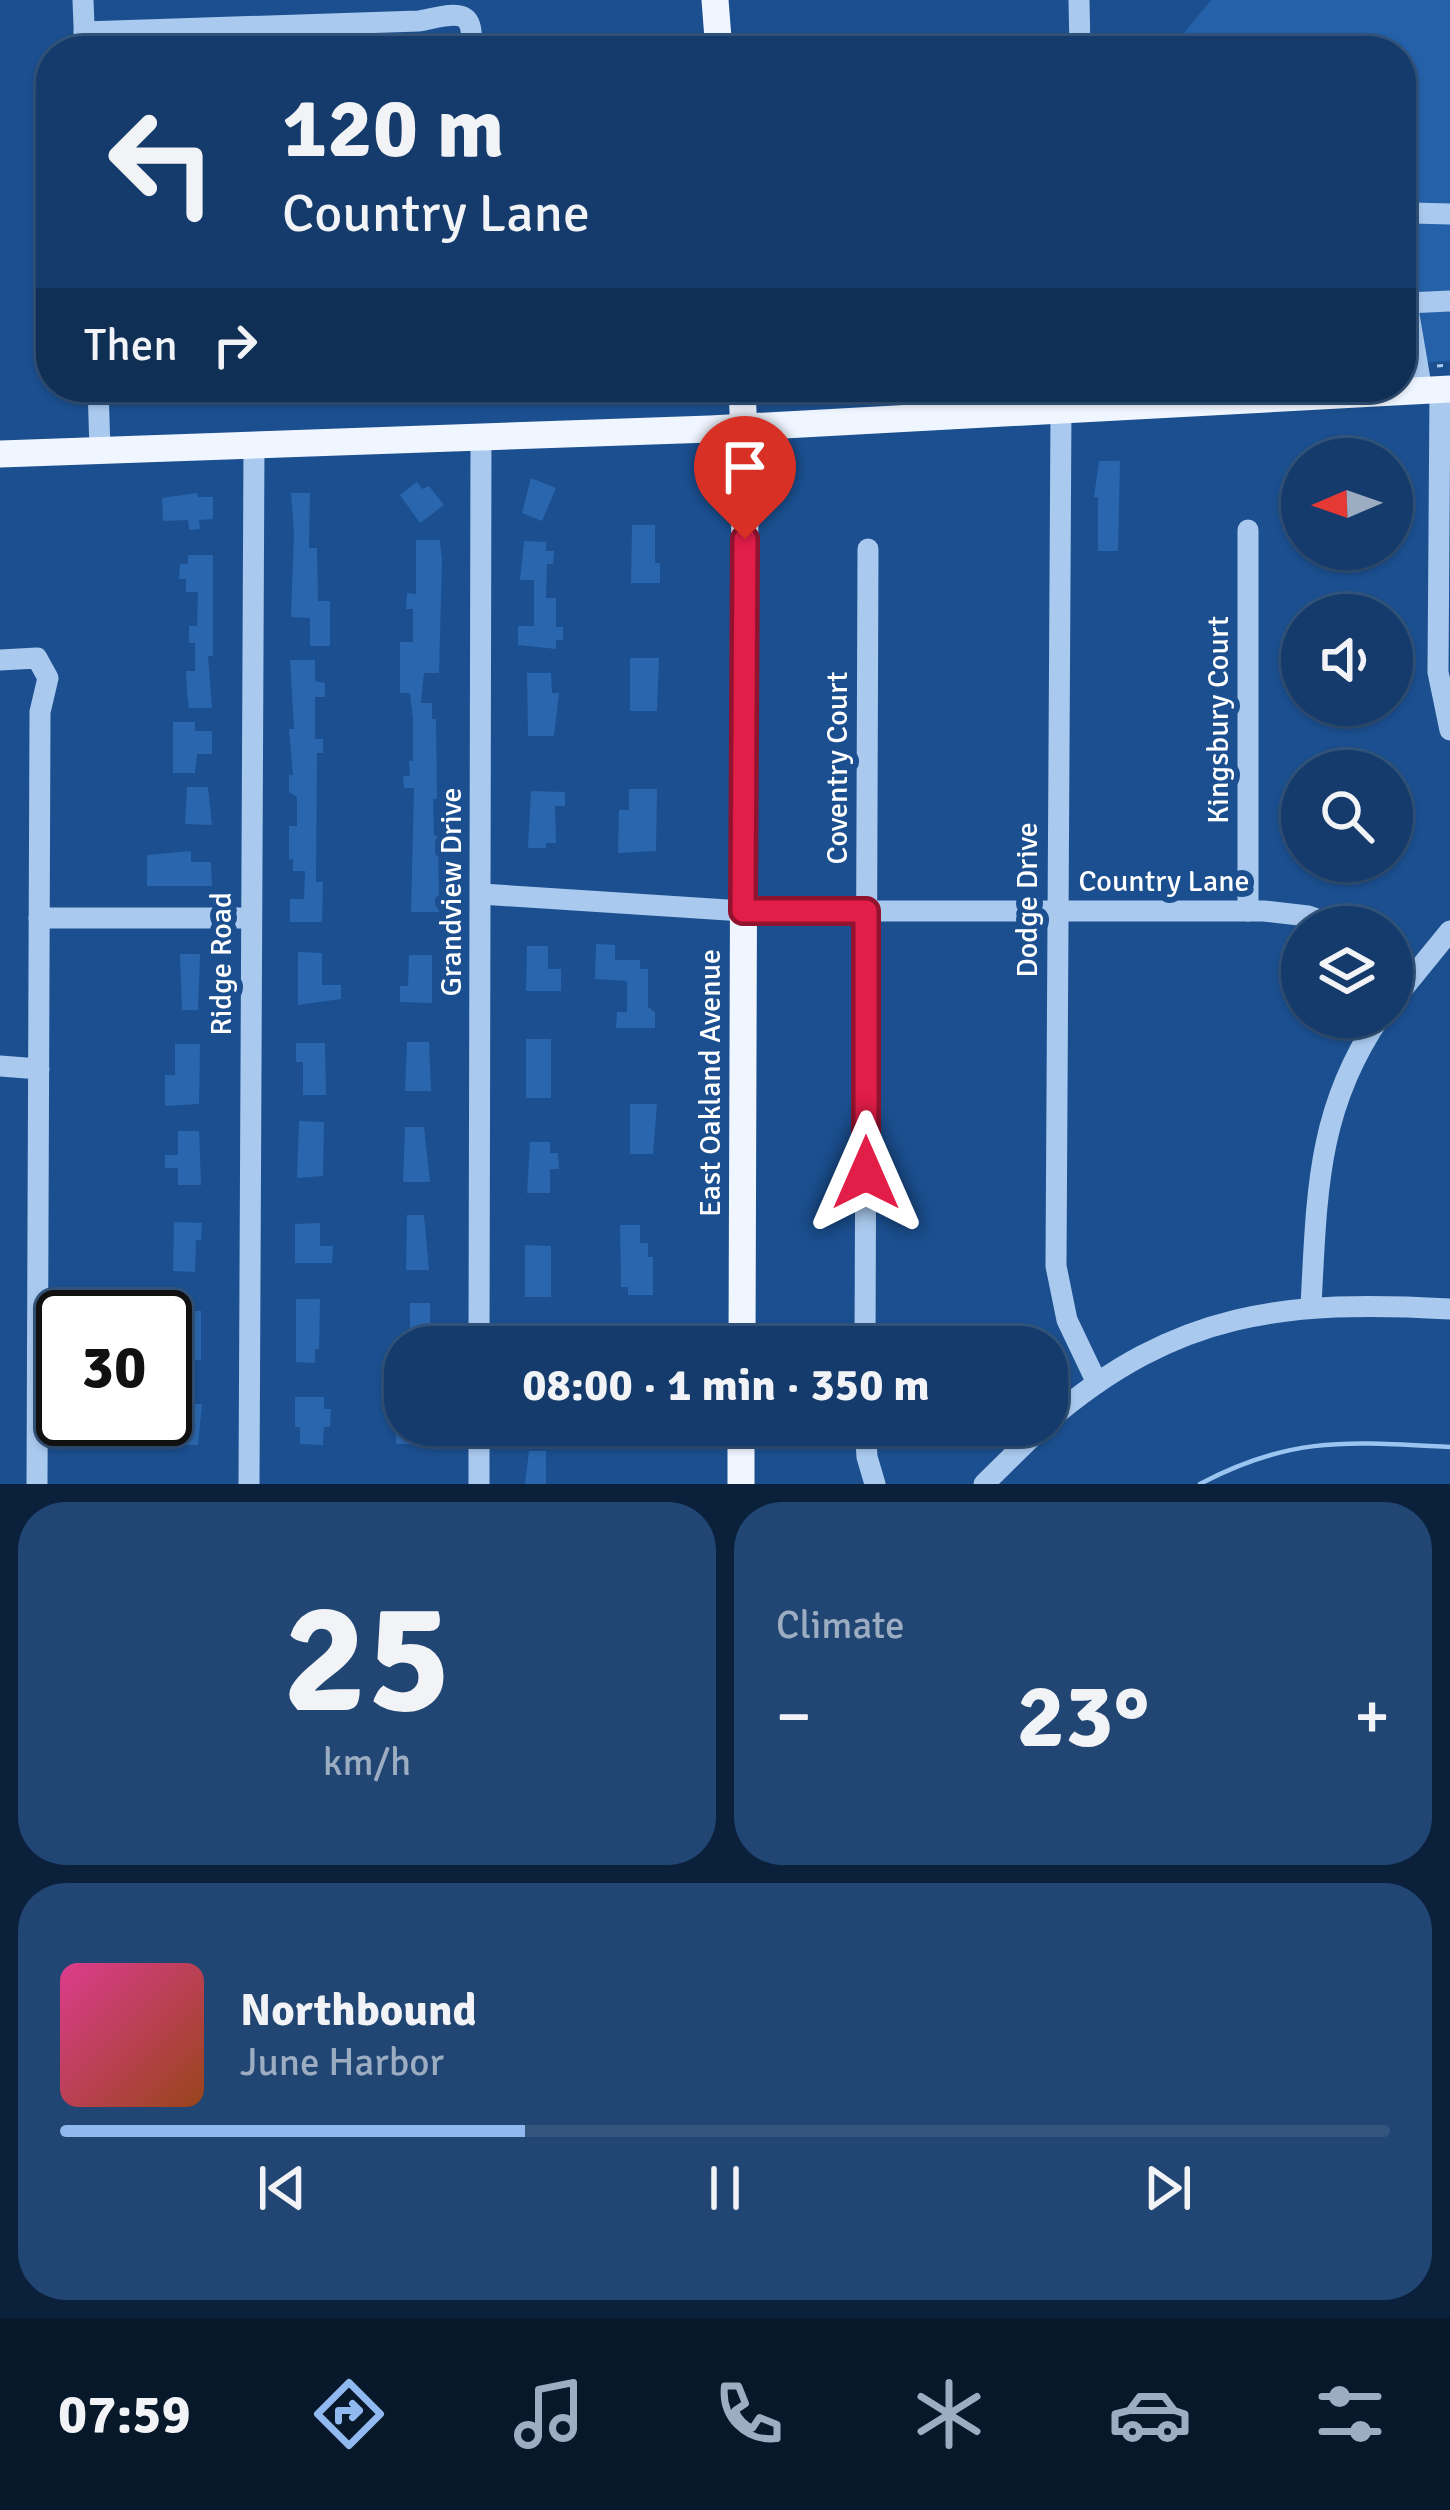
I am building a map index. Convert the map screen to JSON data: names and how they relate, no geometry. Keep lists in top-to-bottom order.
{
  "streets": {
    "main road": ["East Oakland Avenue"],
    "street": [
      "Kingsbury Court",
      "Coventry Court",
      "Country Lane",
      "Grandview Drive",
      "Dodge Drive",
      "Ridge Road"
    ]
  },
  "crossings": [
    ["Kingsbury Court", "Country Lane"],
    ["Coventry Court", "Country Lane"],
    ["Country Lane", "Grandview Drive"],
    ["Country Lane", "Dodge Drive"],
    ["Country Lane", "East Oakland Avenue"]
  ],
  "north": "left",
  "page": {
    "turn": ["120 m", "Country Lane"],
    "then": "Then",
    "limit": "30",
    "trip": "08:00 · 1 min · 350 m",
    "tile": [
      ["25", "km/h"],
      "Climate"
    ],
    "heat": ["−", "23°", "+"],
    "song": ["Northbound", "June Harbor"],
    "tabs": "07:59"
  }
}
